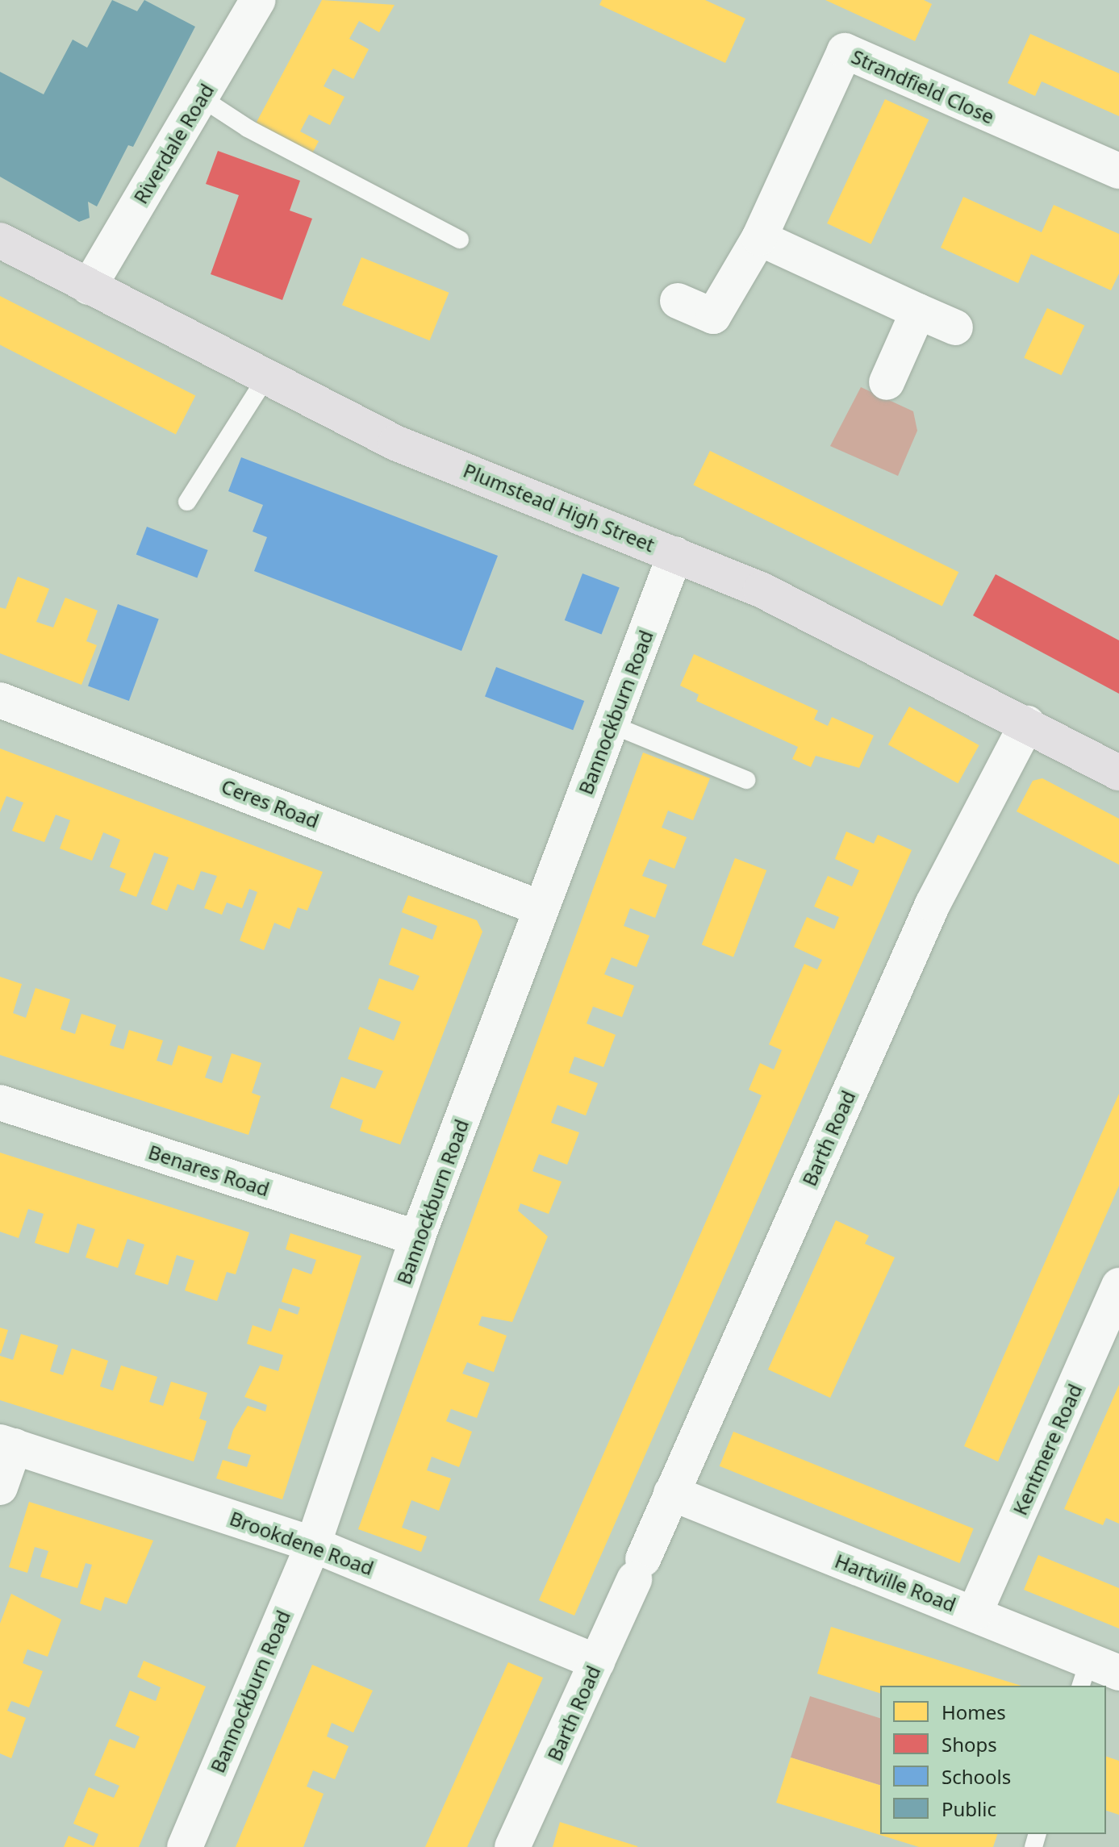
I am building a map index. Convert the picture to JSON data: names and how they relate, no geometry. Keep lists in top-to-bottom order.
{
  "streets": {
    "main road": ["Plumstead High Street"],
    "street": [
      "Strandfield Close",
      "Riverdale Road",
      "Bannockburn Road",
      "Ceres Road",
      "Barth Road",
      "Benares Road",
      "Kentmere Road",
      "Brookdene Road",
      "Hartville Road"
    ]
  },
  "crossings": [
    ["Riverdale Road", "Plumstead High Street"],
    ["Plumstead High Street", "Bannockburn Road"],
    ["Plumstead High Street", "Barth Road"],
    ["Bannockburn Road", "Ceres Road"],
    ["Bannockburn Road", "Benares Road"],
    ["Bannockburn Road", "Brookdene Road"],
    ["Barth Road", "Brookdene Road"],
    ["Barth Road", "Hartville Road"],
    ["Kentmere Road", "Hartville Road"]
  ],
  "legend": [
    "Homes",
    "Shops",
    "Schools",
    "Public"
  ]
}
